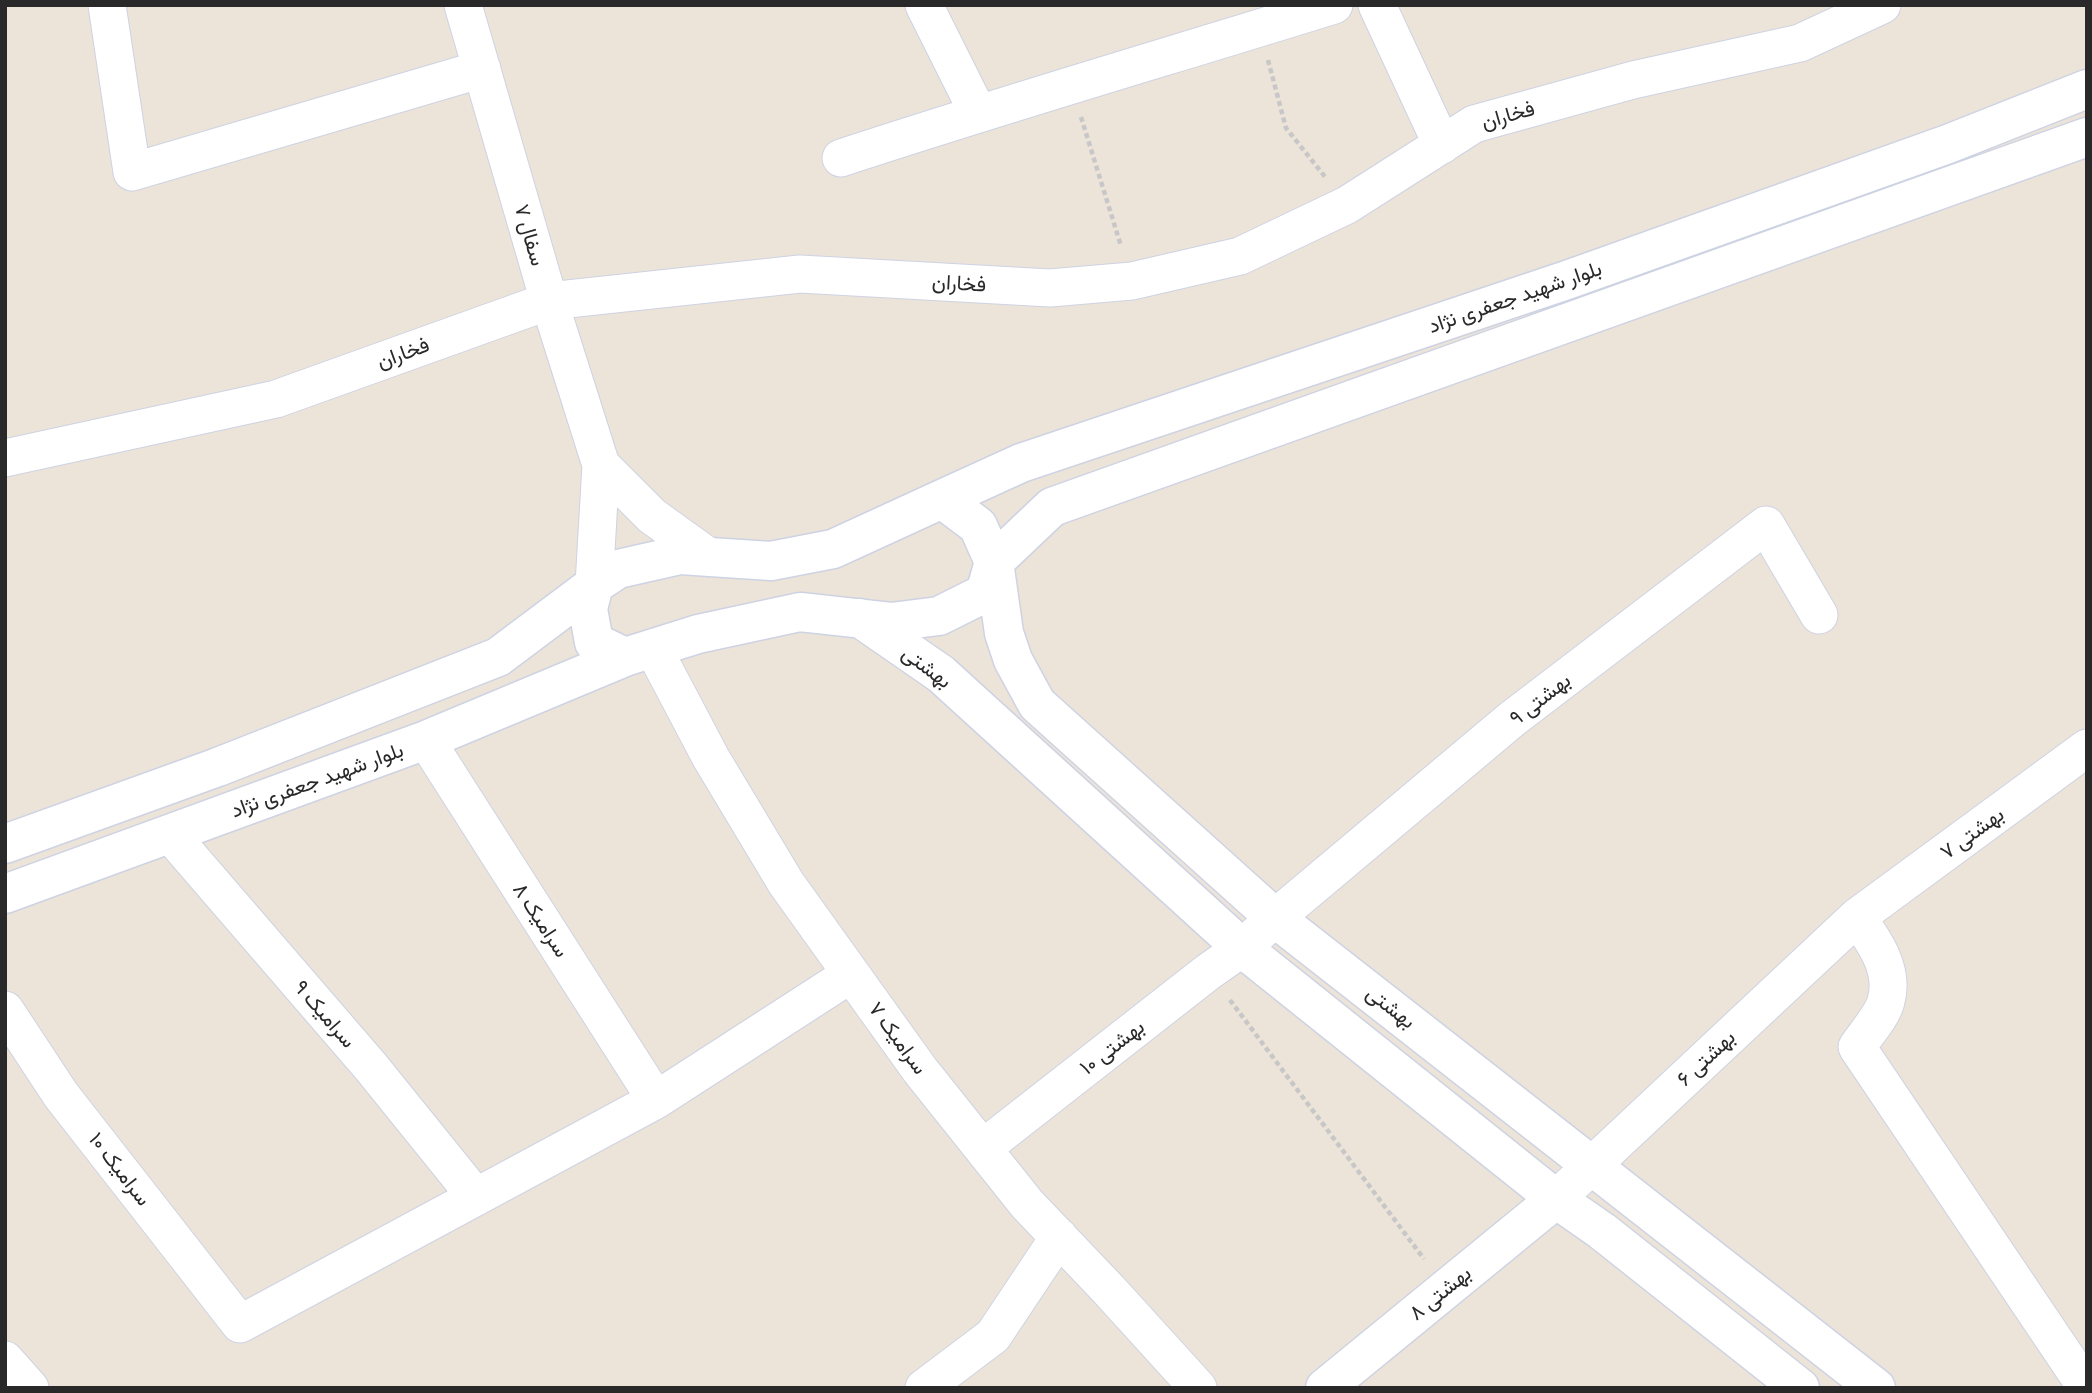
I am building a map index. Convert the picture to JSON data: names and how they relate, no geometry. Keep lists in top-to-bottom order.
{
  "streets": {
    "main road": ["بلوار شهید جعفری نژاد", "بهشتی", "بهشتی ۸"],
    "street": [
      "فخاران",
      "سفال ۷",
      "بهشتی ۹",
      "بهشتی ۷",
      "سرامیک ۸",
      "سرامیک ۹",
      "سرامیک ۷",
      "بهشتی ۱۰",
      "بهشتی ۶",
      "سرامیک ۱۰"
    ]
  },
  "crossings": [
    ["فخاران", "سفال ۷"],
    ["بلوار شهید جعفری نژاد", "بهشتی"],
    ["بلوار شهید جعفری نژاد", "سرامیک ۸"],
    ["بلوار شهید جعفری نژاد", "سرامیک ۹"],
    ["بلوار شهید جعفری نژاد", "سرامیک ۷"],
    ["بهشتی", "بهشتی ۹"],
    ["بهشتی", "بهشتی ۱۰"],
    ["بهشتی", "بهشتی ۶"],
    ["بهشتی", "بهشتی ۸"],
    ["بهشتی ۹", "بهشتی ۱۰"],
    ["بهشتی ۷", "بهشتی ۶"],
    ["سرامیک ۹", "سرامیک ۱۰"],
    ["سرامیک ۷", "بهشتی ۱۰"],
    ["بهشتی ۶", "بهشتی ۸"]
  ]
}
